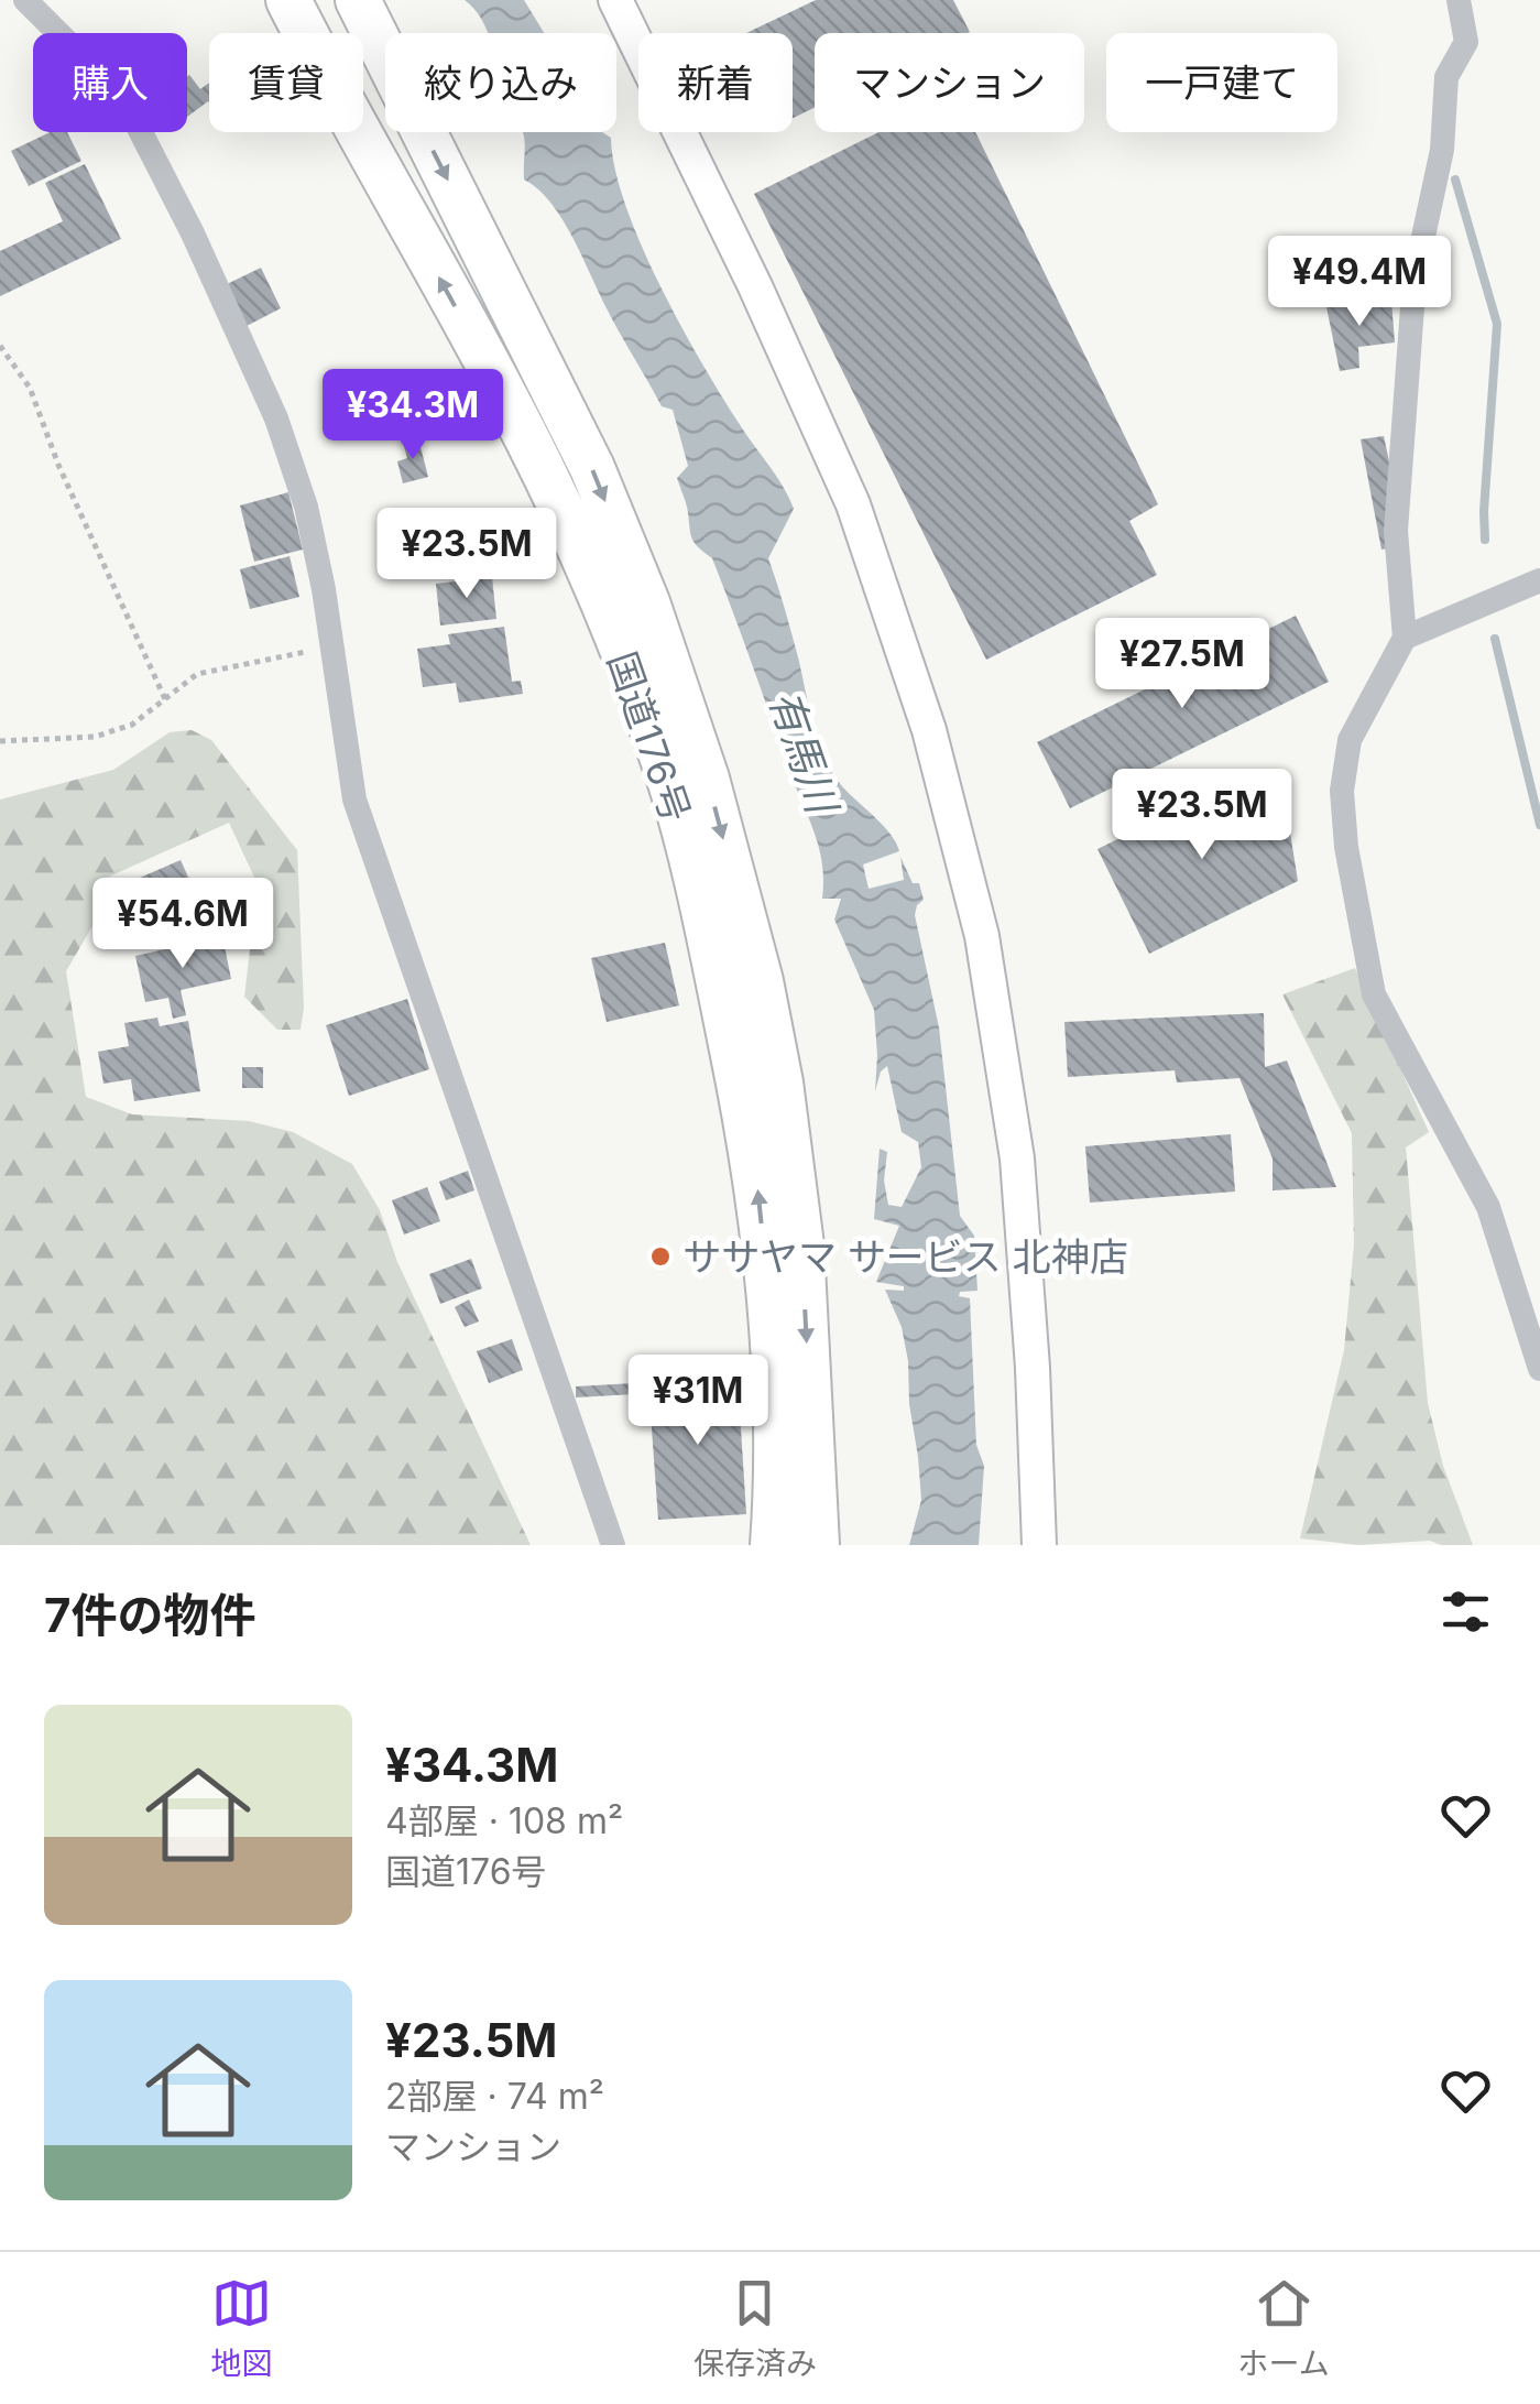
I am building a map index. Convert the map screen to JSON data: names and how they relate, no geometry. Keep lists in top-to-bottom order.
{
  "streets": {
    "highway": ["国道176号"]
  },
  "water": ["有馬川"],
  "places": ["ササヤマ サービス 北神店"],
  "page": {
    "chip": [
      "購入",
      "賃貸",
      "絞り込み",
      "新着",
      "マンション",
      "一戸建て"
    ],
    "price": [
      "¥49.4M",
      "¥34.3M",
      "¥23.5M",
      "¥27.5M",
      "¥23.5M",
      "¥54.6M",
      "¥31M"
    ],
    "heading": "7件の物件",
    "list": [
      {
        "name": "¥34.3M",
        "note": "4部屋 · 108 m² · 国道176号"
      },
      {
        "name": "¥23.5M",
        "note": "2部屋 · 74 m² · マンション"
      }
    ],
    "tabs": ["地図", "保存済み", "ホーム"]
  }
}
